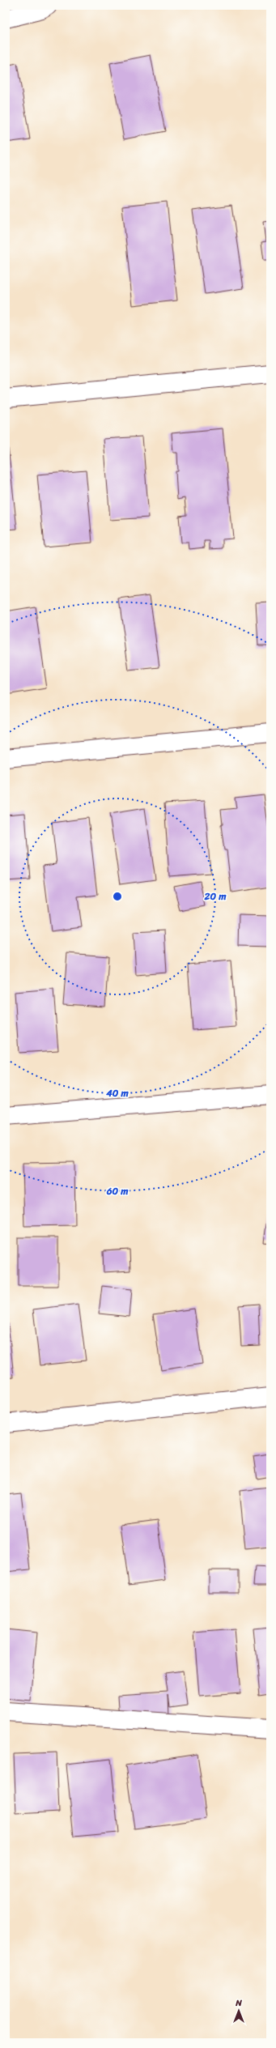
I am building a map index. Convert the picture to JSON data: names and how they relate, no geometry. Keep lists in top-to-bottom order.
{
  "north": "top",
  "rings": ["20 m", "40 m", "60 m"]
}
